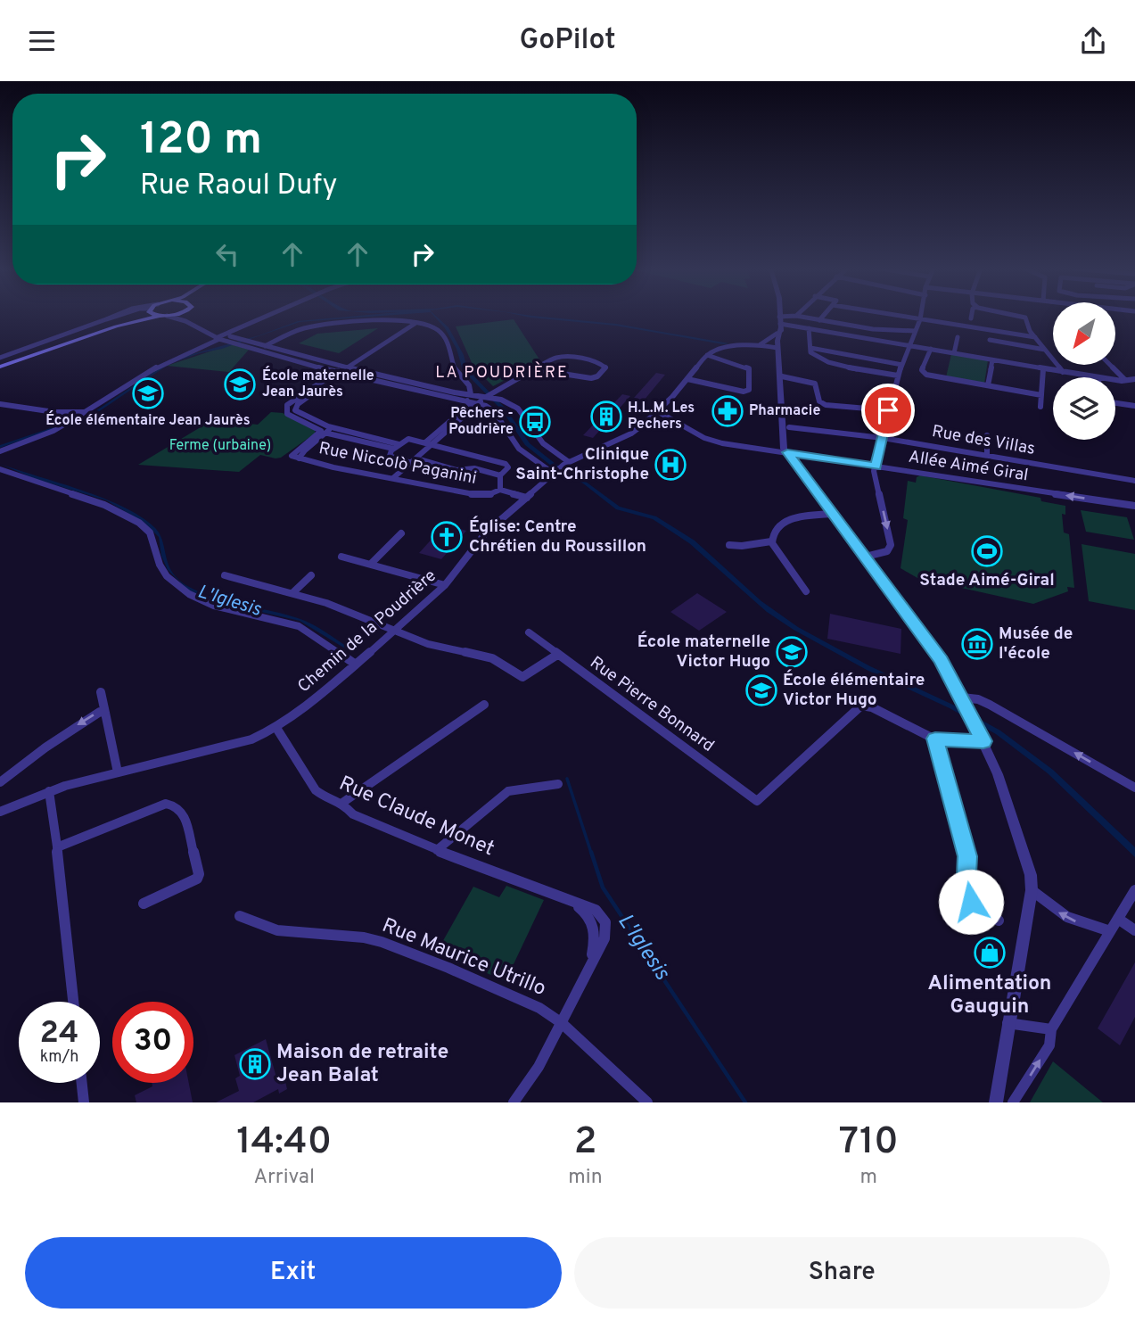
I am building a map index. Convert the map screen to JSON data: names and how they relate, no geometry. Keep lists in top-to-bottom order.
{
  "streets": {
    "street": [
      "Rue des Villas",
      "Rue Niccolò Paganini",
      "Allée Aimé Giral",
      "Chemin de la Poudrière",
      "Rue Pierre Bonnard",
      "Rue Claude Monet",
      "Rue Maurice Utrillo"
    ]
  },
  "crossings": [
    ["Rue Niccolò Paganini", "Chemin de la Poudrière"],
    ["Allée Aimé Giral", "Chemin de la Poudrière"],
    ["Chemin de la Poudrière", "Rue Claude Monet"],
    ["Rue Claude Monet", "Rue Maurice Utrillo"]
  ],
  "one_way": ["Allée Aimé Giral"],
  "districts": ["LA POUDRIÈRE"],
  "water": ["L'Iglesis"],
  "parks": ["Ferme (urbaine)"],
  "places": {
    "school or university": [
      "École maternelle Jean Jaurès",
      "École élémentaire Jean Jaurès",
      "École maternelle Victor Hugo",
      "École élémentaire Victor Hugo"
    ],
    "pharmacy": ["Pharmacie"],
    "building": ["H.L.M. Les Pechers", "Maison de retraite Jean Balat"],
    "bus stop": ["Pêchers - Poudrière"],
    "hospital": ["Clinique Saint-Christophe"],
    "church": ["Église: Centre Chrétien du Roussillon"],
    "sports": ["Stade Aimé-Giral"],
    "museum": ["Musée de l'école"],
    "shop": ["Alimentation Gauguin"]
  },
  "north": "bottom left",
  "page": {
    "header": "GoPilot",
    "turn": ["120 m", "Rue Raoul Dufy"],
    "speed": "24 km/h",
    "limit": "30",
    "eta": [
      "14:40",
      "Arrival",
      "2",
      "min",
      "710",
      "m"
    ],
    "buttons": ["Exit", "Share"]
  }
}
